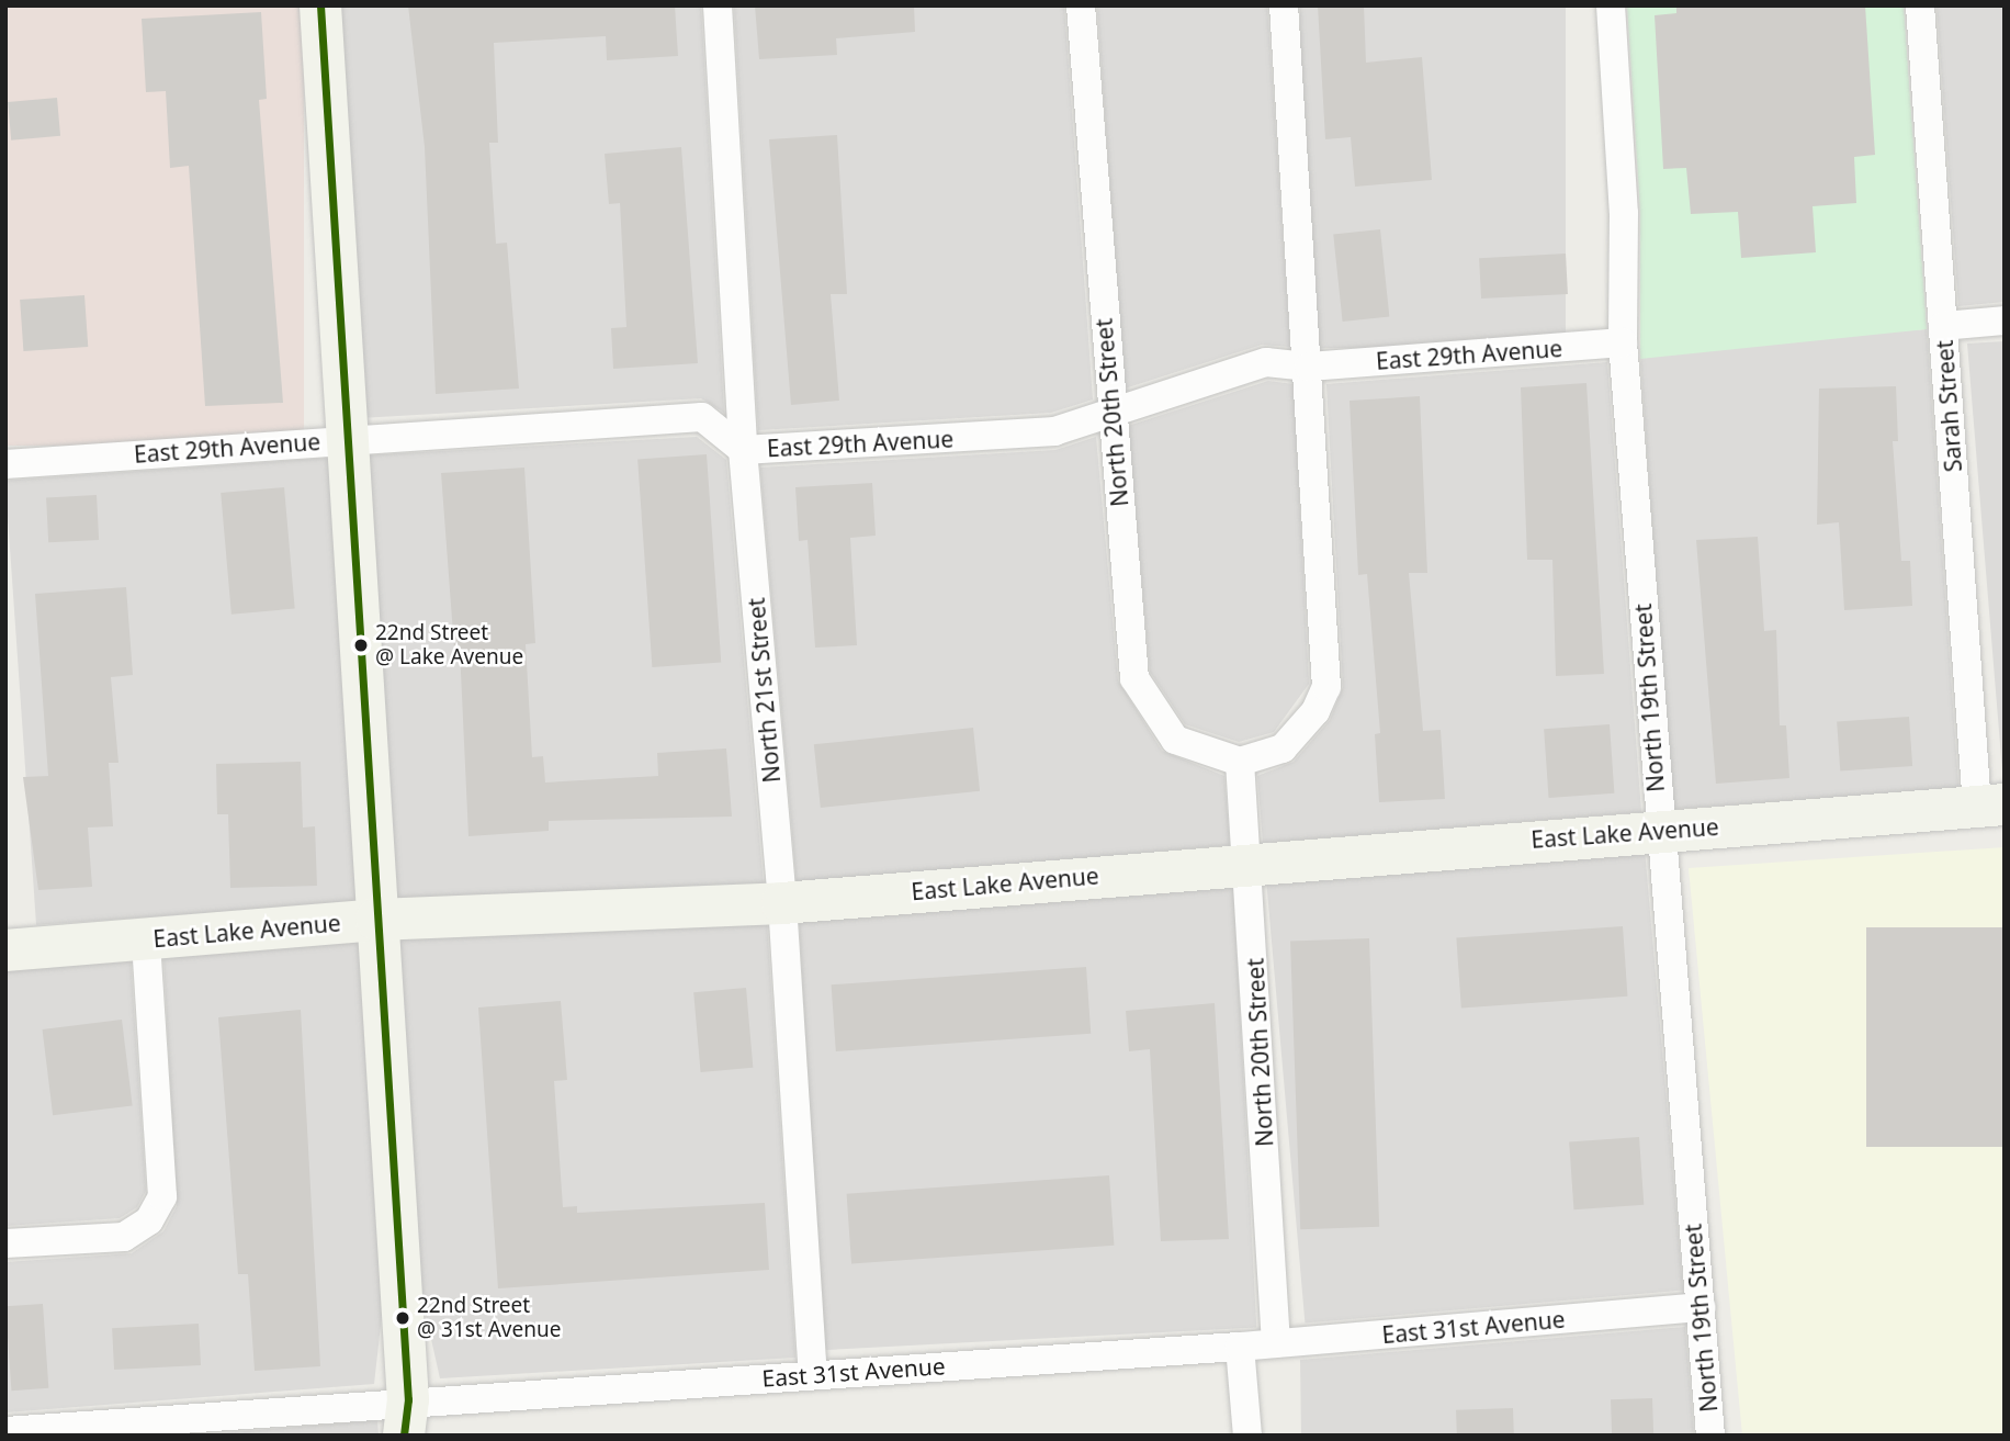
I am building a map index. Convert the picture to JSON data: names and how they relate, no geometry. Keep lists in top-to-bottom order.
{
  "streets": {
    "street": [
      "East 29th Avenue",
      "Sarah Street",
      "North 20th Street",
      "North 21st Street",
      "North 19th Street",
      "East Lake Avenue",
      "East 31st Avenue"
    ]
  },
  "crossings": [
    ["East 29th Avenue", "North 20th Street"],
    ["East 29th Avenue", "North 21st Street"],
    ["East 29th Avenue", "North 19th Street"],
    ["Sarah Street", "East Lake Avenue"],
    ["North 20th Street", "East Lake Avenue"],
    ["North 20th Street", "East 31st Avenue"],
    ["North 21st Street", "East Lake Avenue"],
    ["North 21st Street", "East 31st Avenue"],
    ["North 19th Street", "East Lake Avenue"],
    ["North 19th Street", "East 31st Avenue"]
  ],
  "places": ["22nd Street @ Lake Avenue", "22nd Street @ 31st Avenue"]
}
